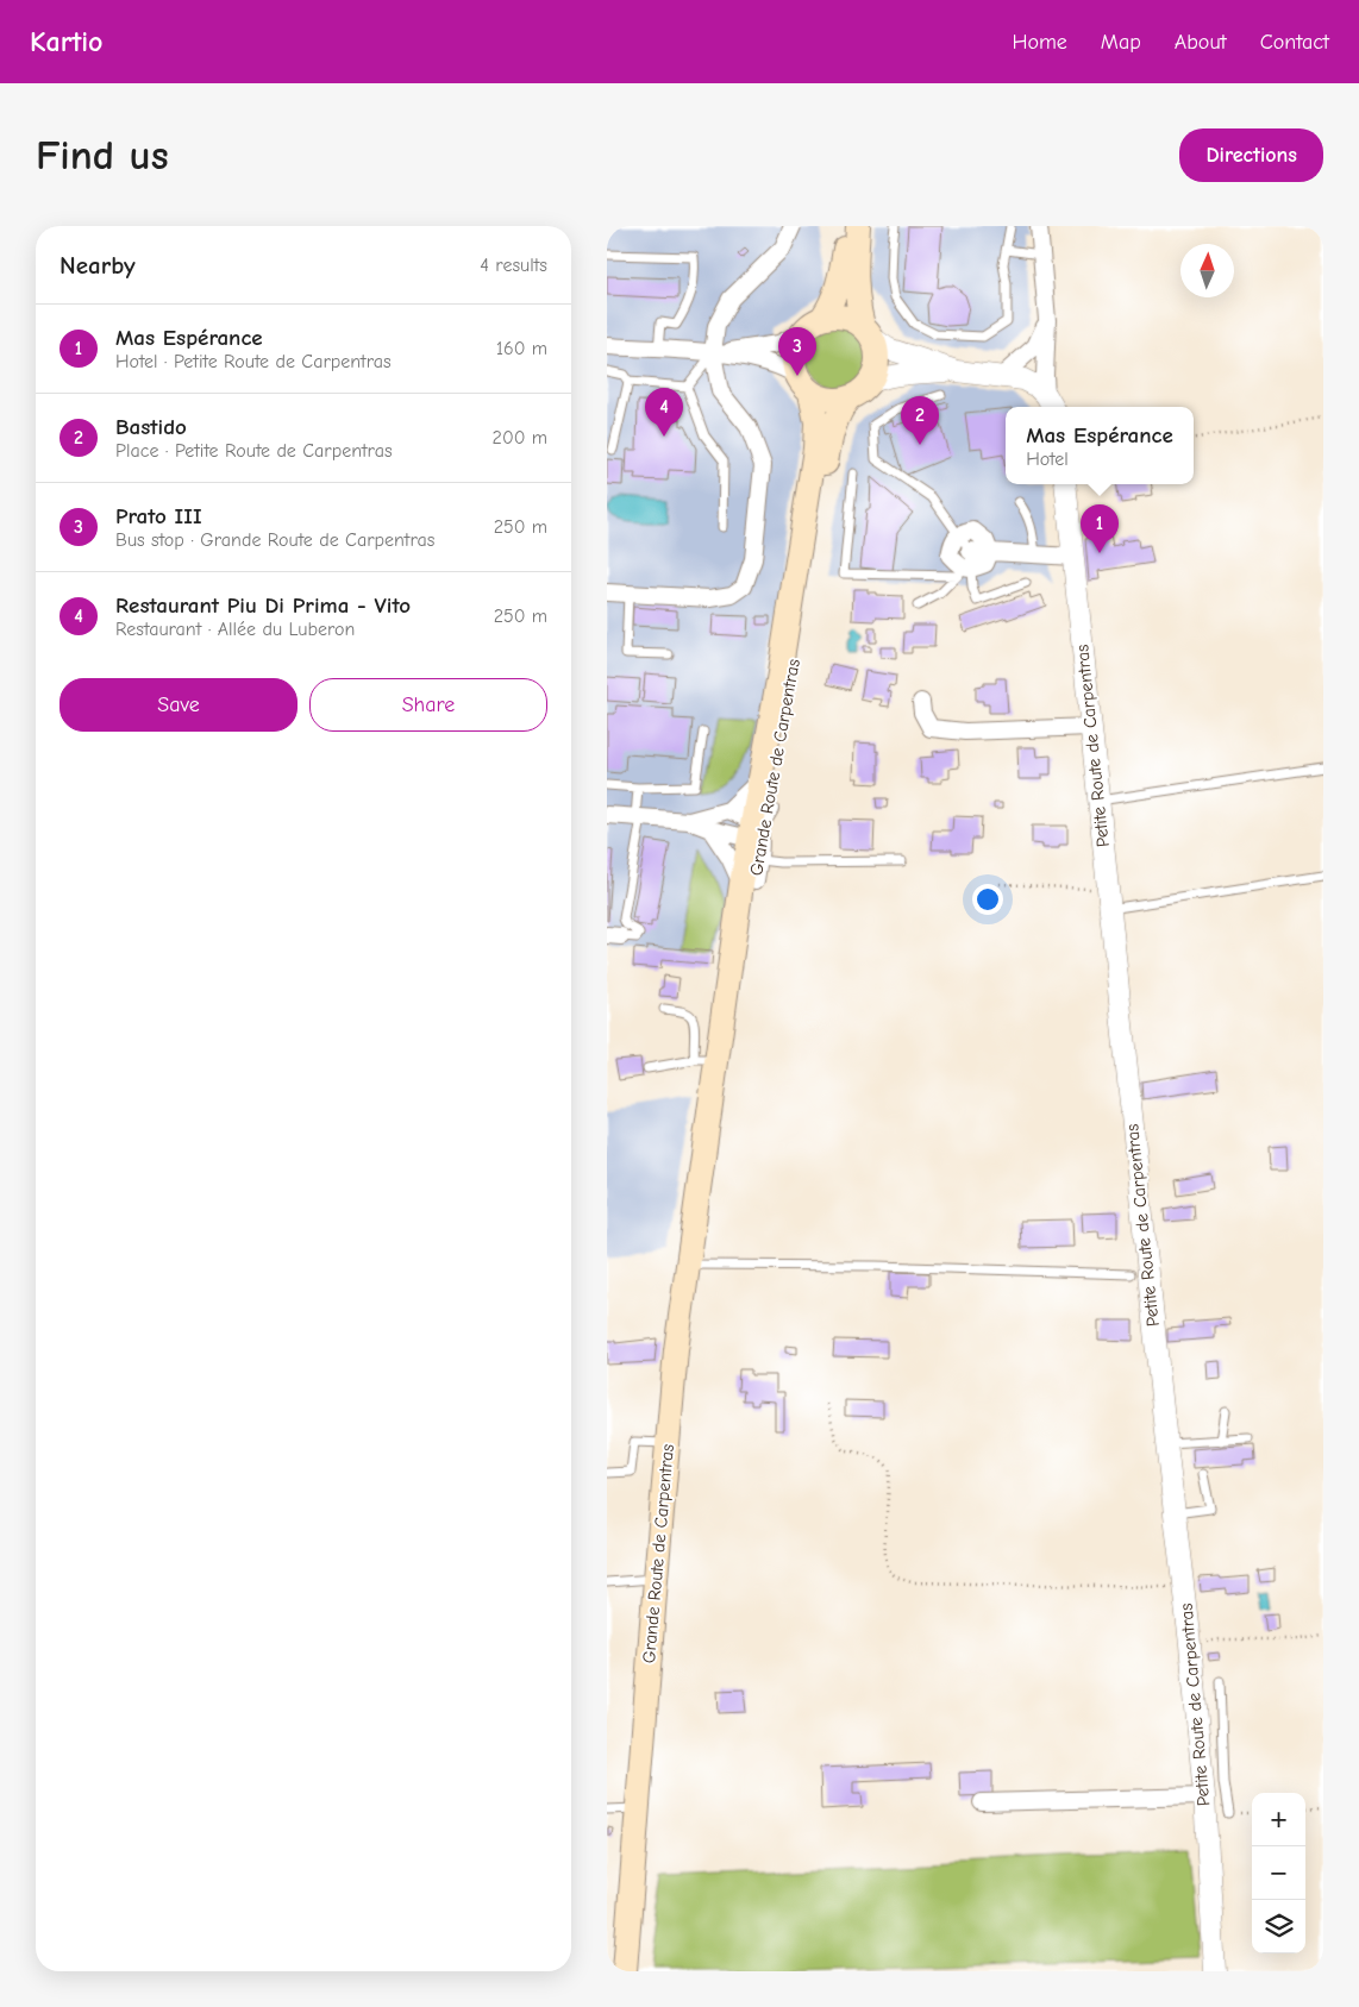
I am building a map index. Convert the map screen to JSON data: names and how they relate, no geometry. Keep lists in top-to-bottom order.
{
  "streets": {
    "main road": ["Grande Route de Carpentras"],
    "street": ["Petite Route de Carpentras"]
  },
  "north": "top",
  "page": {
    "header": "Kartio",
    "nav": [
      "Home",
      "Map",
      "About",
      "Contact"
    ],
    "buttons": [
      "Directions",
      ["Save", "Share"]
    ],
    "title": "Find us",
    "heading": ["Nearby", "4 results"],
    "list": [
      {
        "mark": "1",
        "name": "Mas Espérance",
        "note": "Hotel · Petite Route de Carpentras",
        "value": "160 m"
      },
      {
        "mark": "2",
        "name": "Bastido",
        "note": "Place · Petite Route de Carpentras",
        "value": "200 m"
      },
      {
        "mark": "3",
        "name": "Prato III",
        "note": "Bus stop · Grande Route de Carpentras",
        "value": "250 m"
      },
      {
        "mark": "4",
        "name": "Restaurant Piu Di Prima - Vito",
        "note": "Restaurant · Allée du Luberon",
        "value": "250 m"
      }
    ],
    "pins": [
      "3",
      "4",
      "2",
      "1"
    ],
    "popup": ["Mas Espérance", "Hotel"],
    "map_buttons": ["+", "−"]
  }
}
